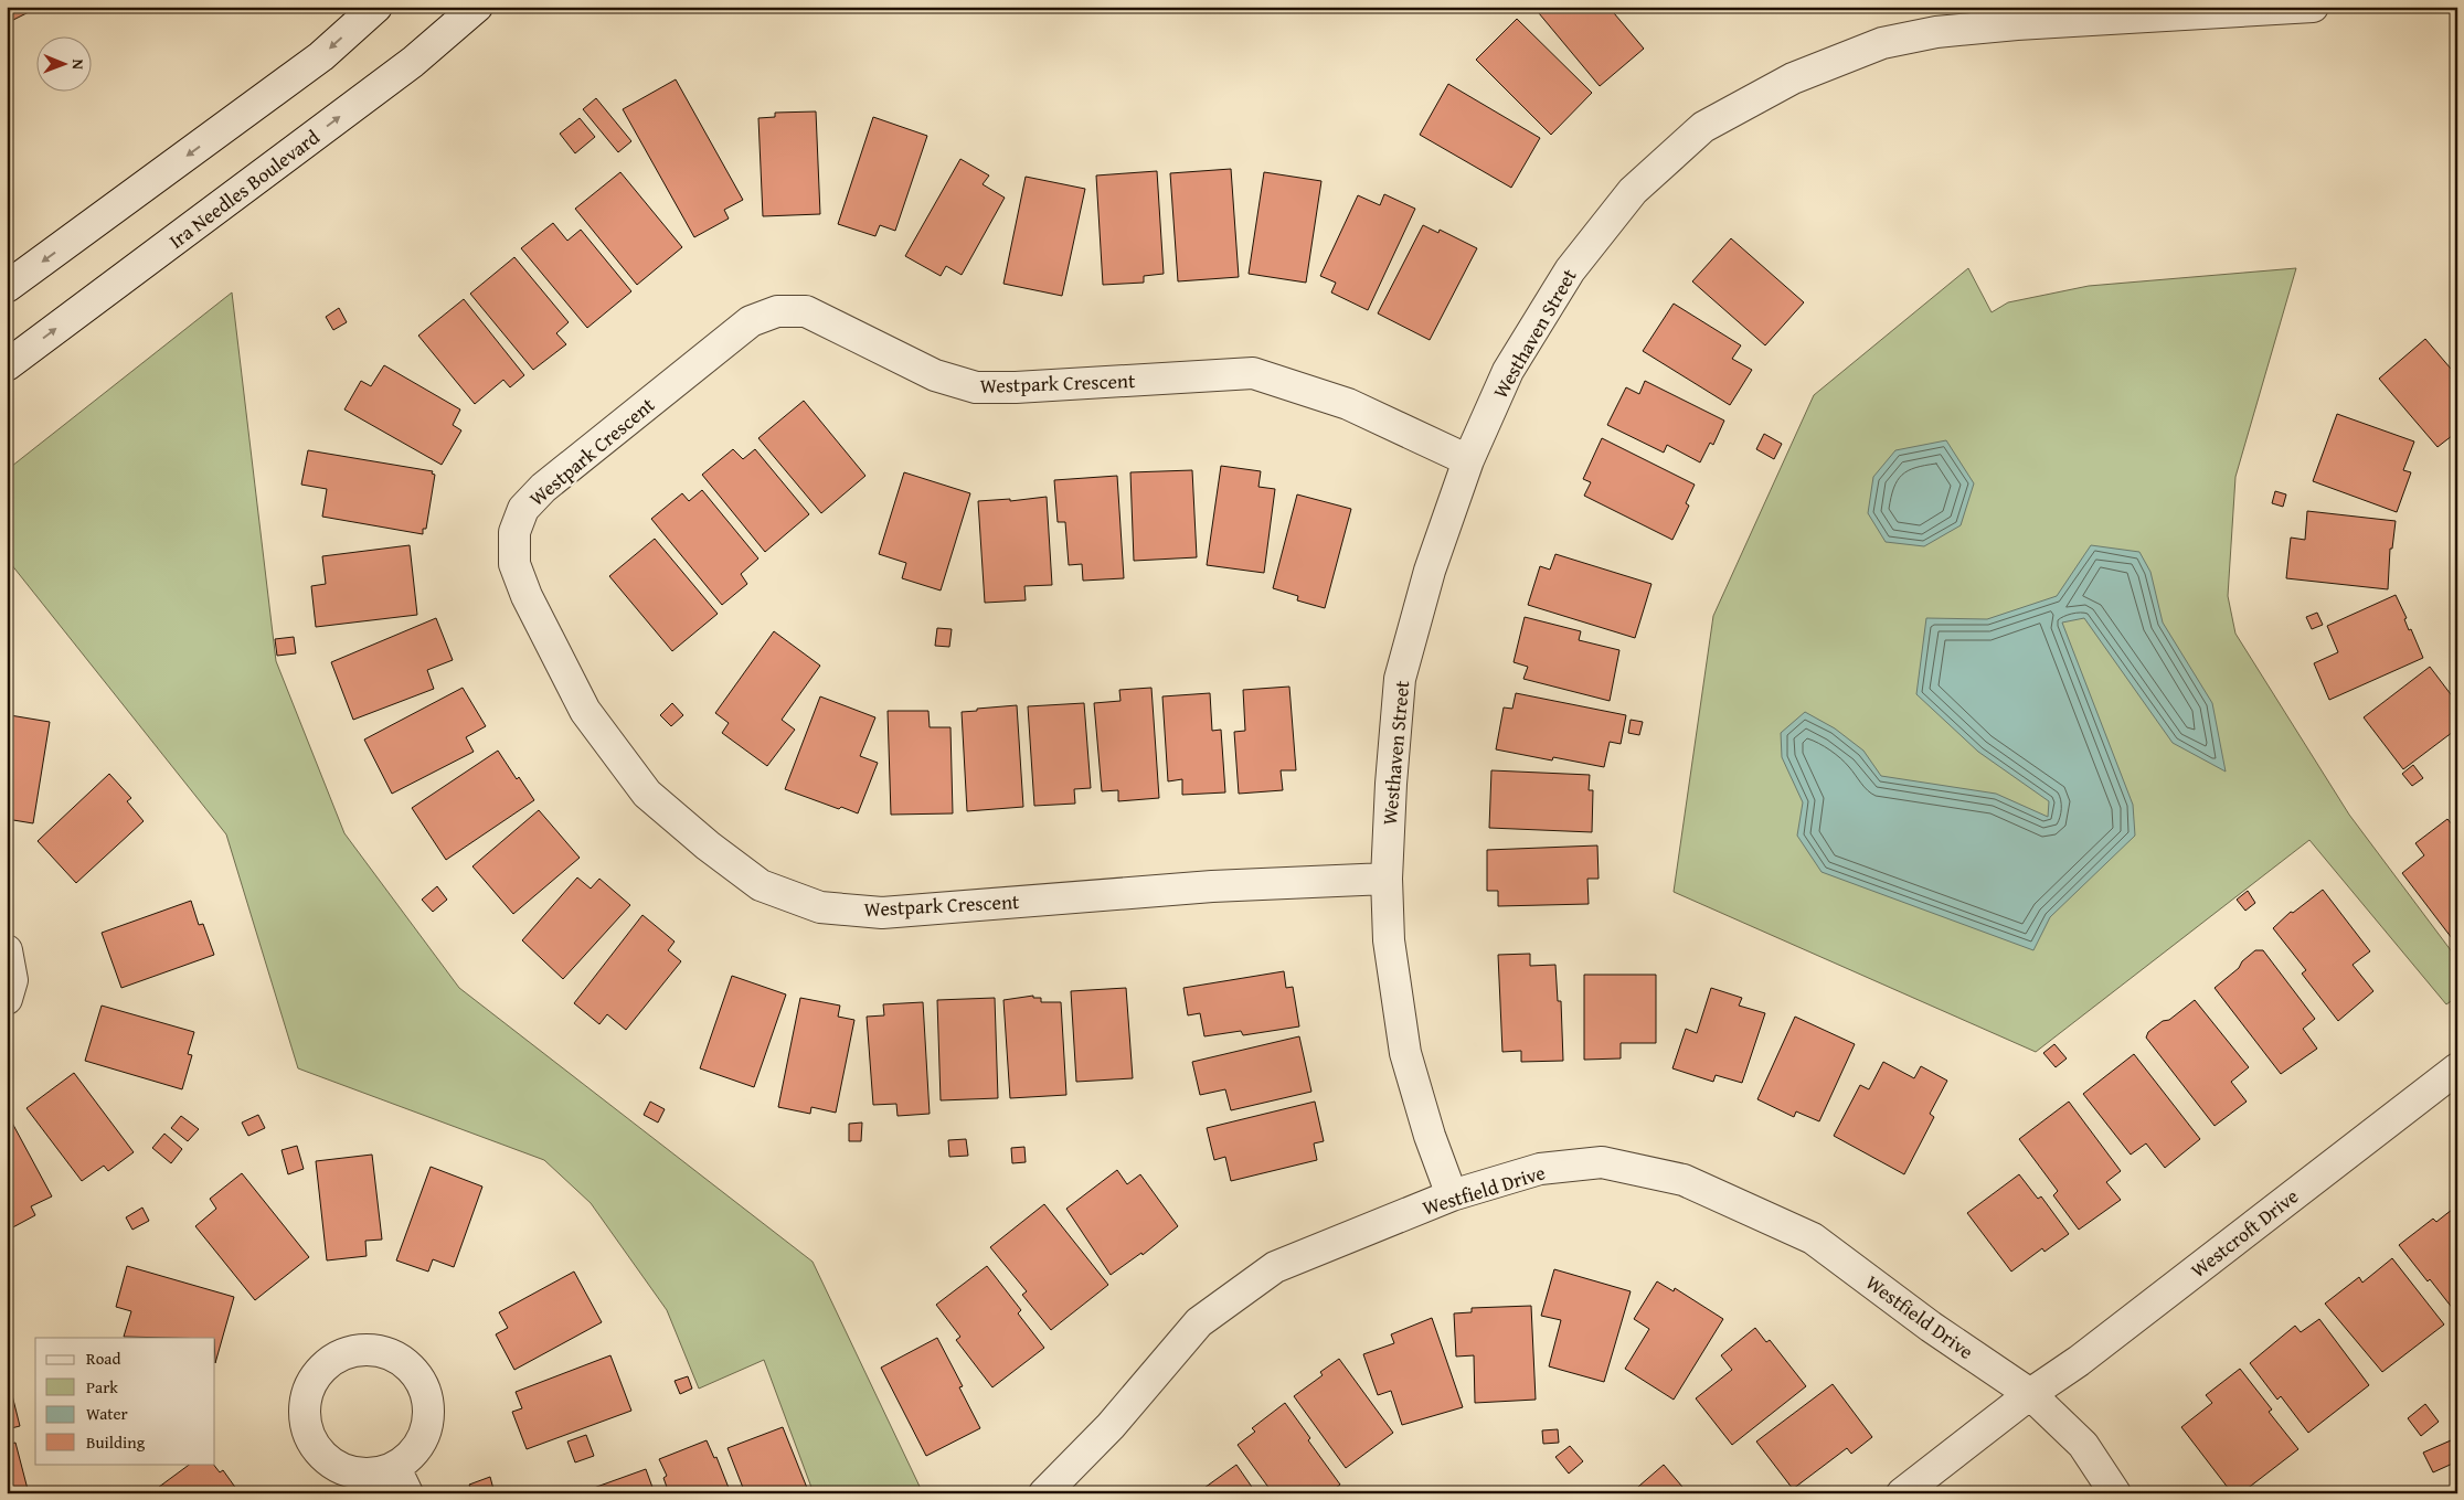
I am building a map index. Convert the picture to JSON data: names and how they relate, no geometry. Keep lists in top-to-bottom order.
{
  "streets": {
    "street": [
      "Ira Needles Boulevard",
      "Westhaven Street",
      "Westpark Crescent",
      "Westfield Drive",
      "Westcroft Drive"
    ]
  },
  "crossings": [
    ["Westhaven Street", "Westpark Crescent"],
    ["Westhaven Street", "Westfield Drive"],
    ["Westfield Drive", "Westcroft Drive"]
  ],
  "legend": [
    "Road",
    "Park",
    "Water",
    "Building"
  ],
  "north": "right"
}
